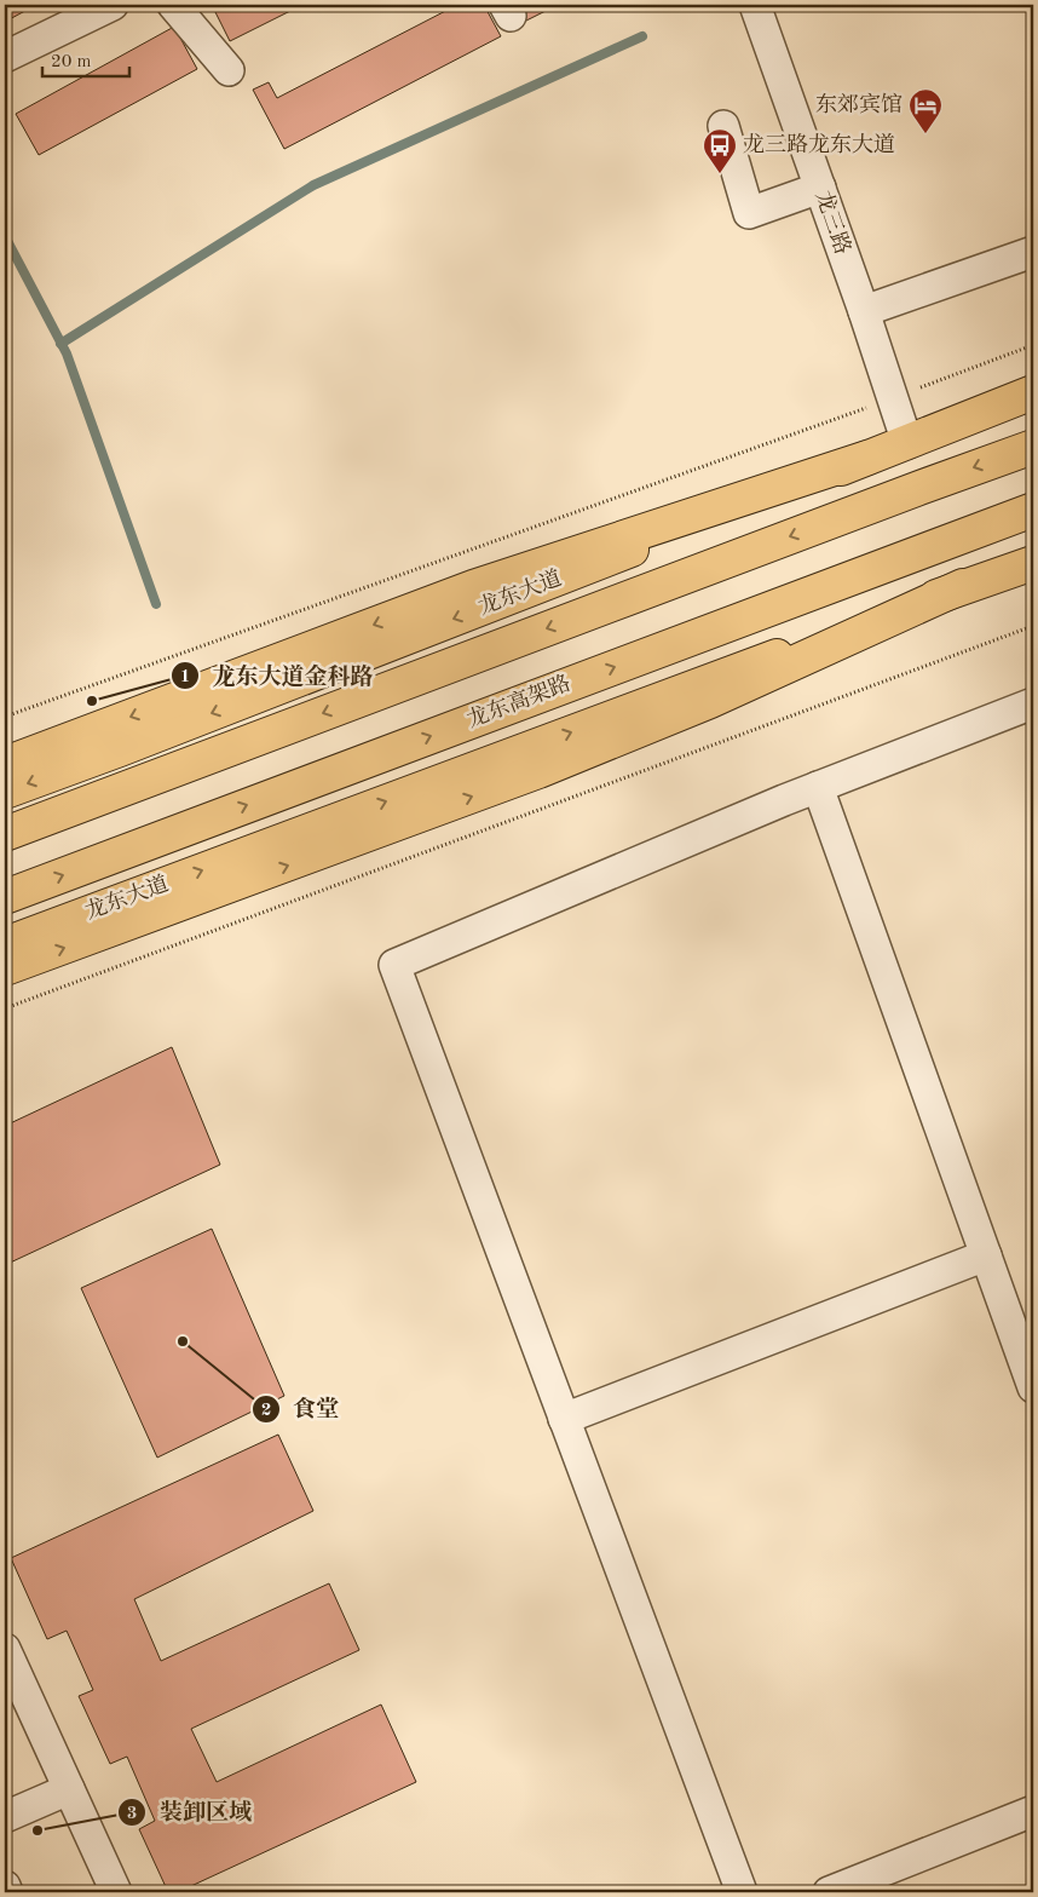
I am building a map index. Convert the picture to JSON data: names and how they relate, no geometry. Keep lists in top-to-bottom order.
{
  "streets": {
    "main road": ["龙东大道", "龙东高架路"],
    "street": ["龙三路"]
  },
  "crossings": [
    ["龙三路", "龙东大道"]
  ],
  "places": {
    "hotel": ["东郊宾馆"],
    "bus stop": ["龙三路龙东大道"],
    "other": ["龙东大道金科路", "食堂", "装卸区域"]
  },
  "scale_bar": "20 m"
}
